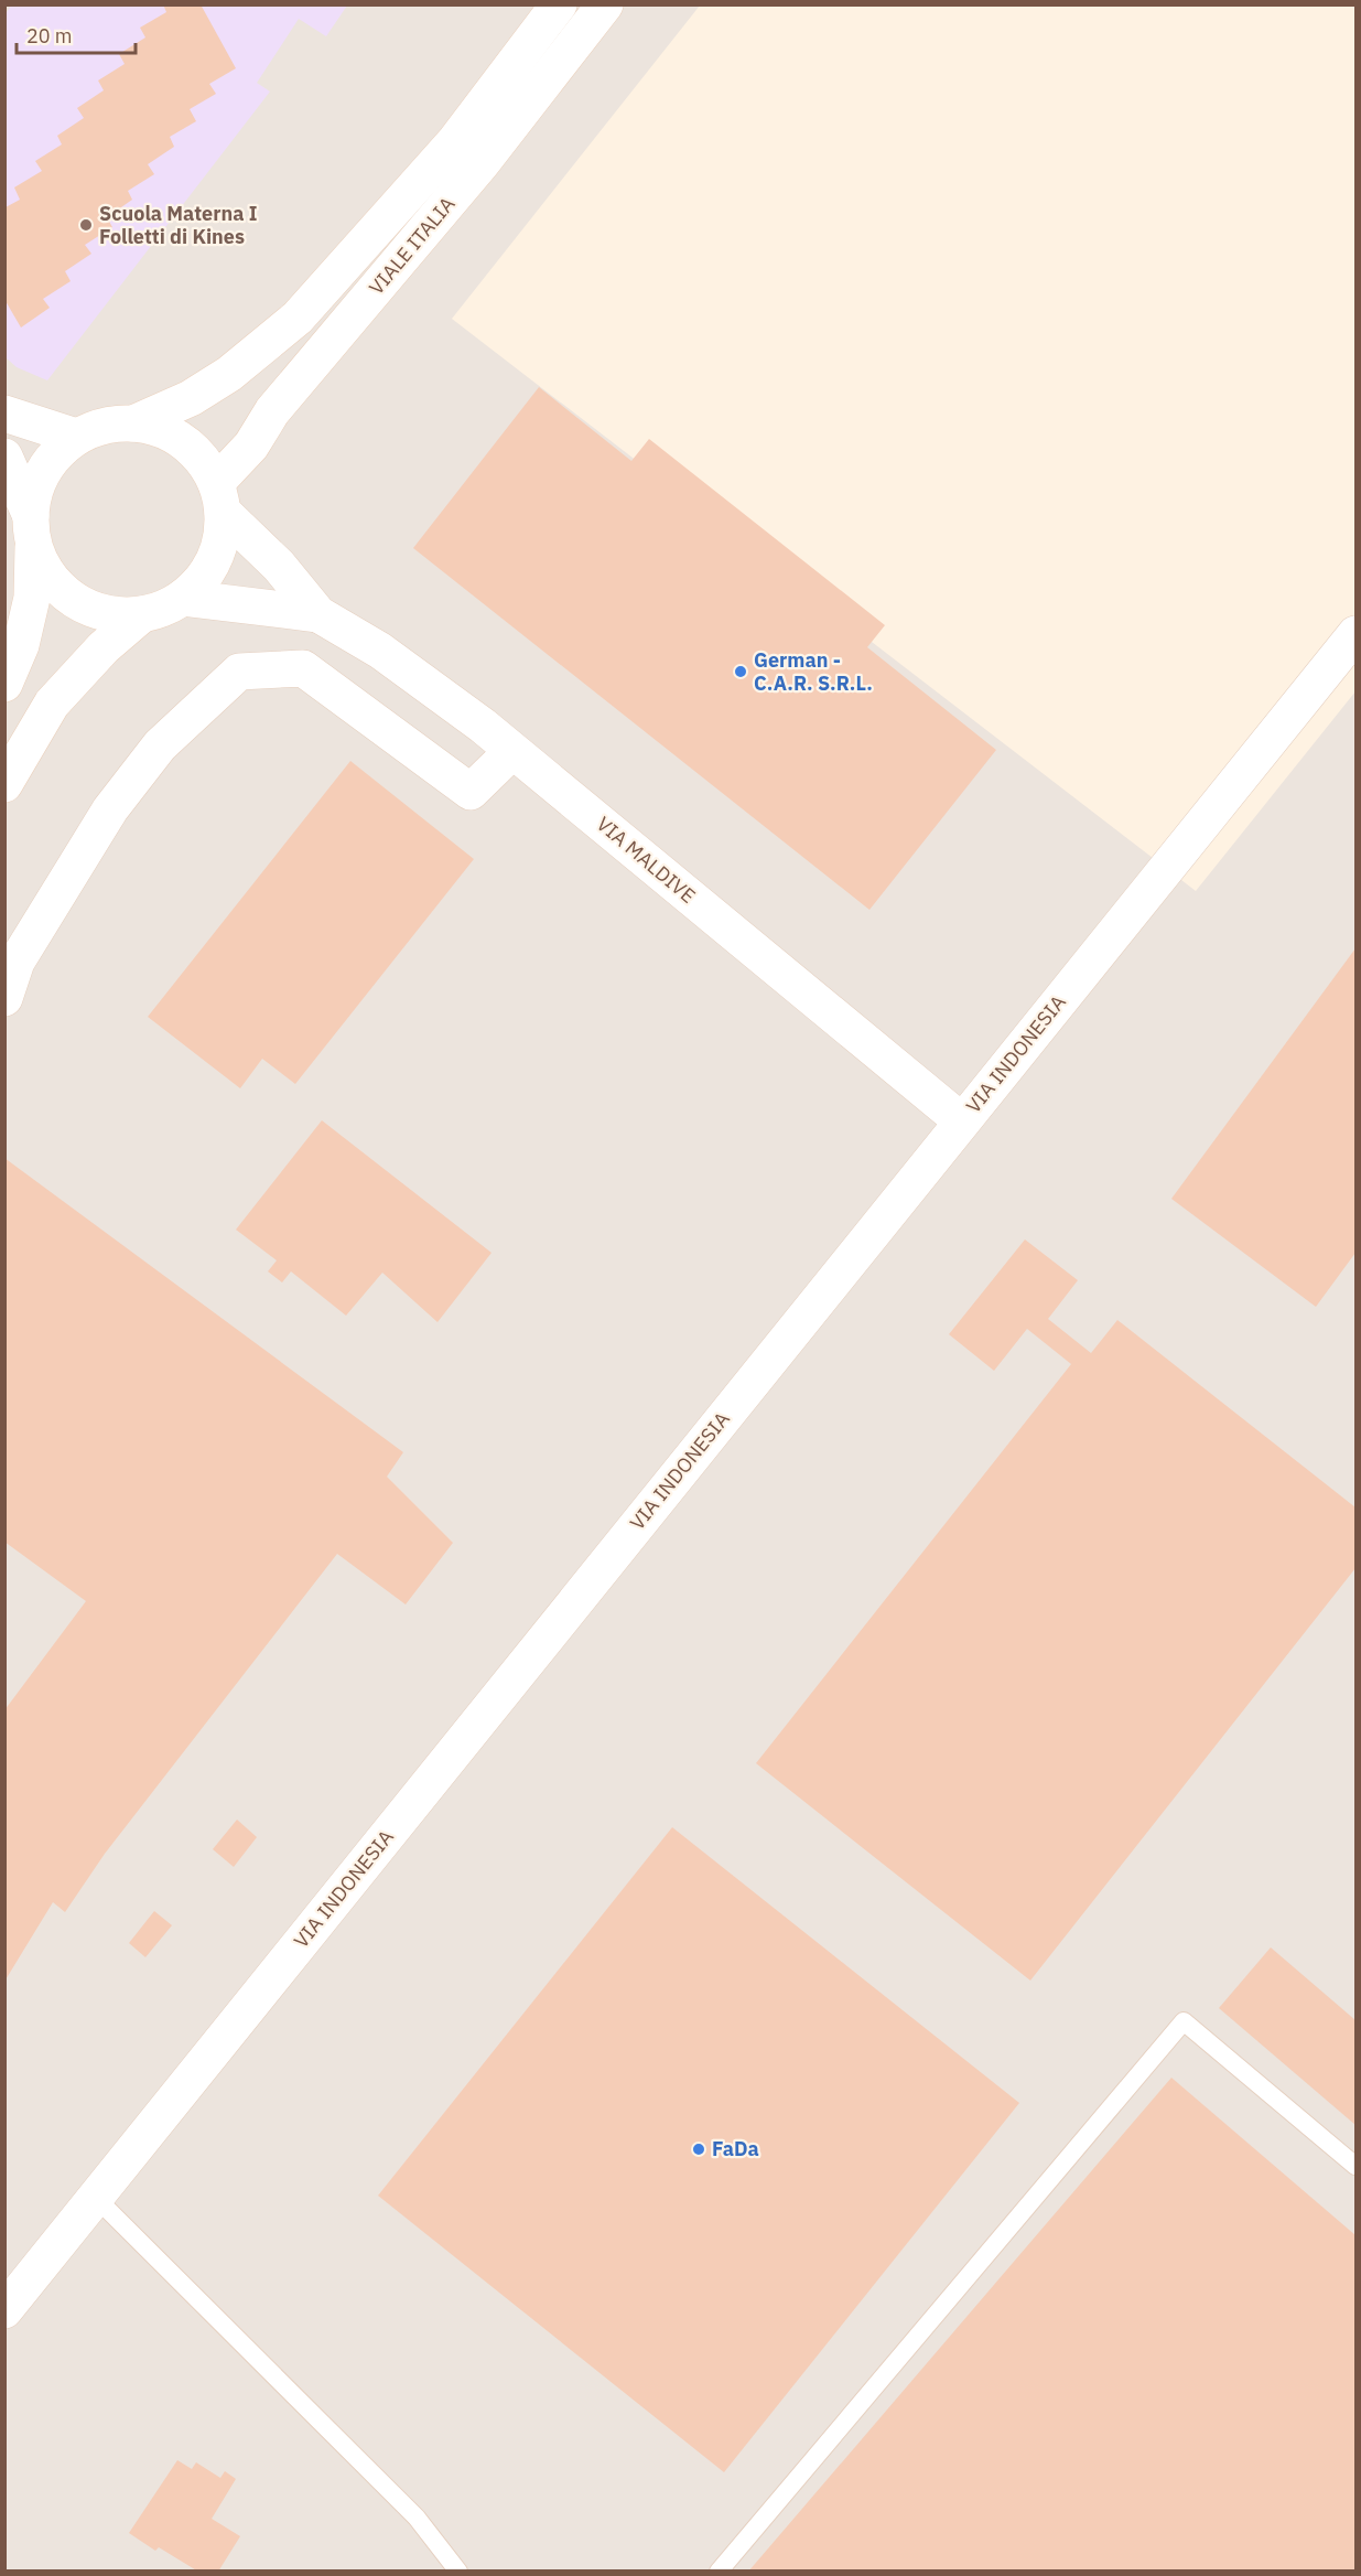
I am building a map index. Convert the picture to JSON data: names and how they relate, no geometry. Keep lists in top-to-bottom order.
{
  "streets": {
    "street": ["VIALE ITALIA", "VIA MALDIVE", "VIA INDONESIA"]
  },
  "crossings": [
    ["VIALE ITALIA", "VIA MALDIVE"],
    ["VIA MALDIVE", "VIA INDONESIA"]
  ],
  "places": ["Scuola Materna I Folletti di Kines", "German - C.A.R. S.R.L.", "FaDa"],
  "scale_bar": "20 m"
}
